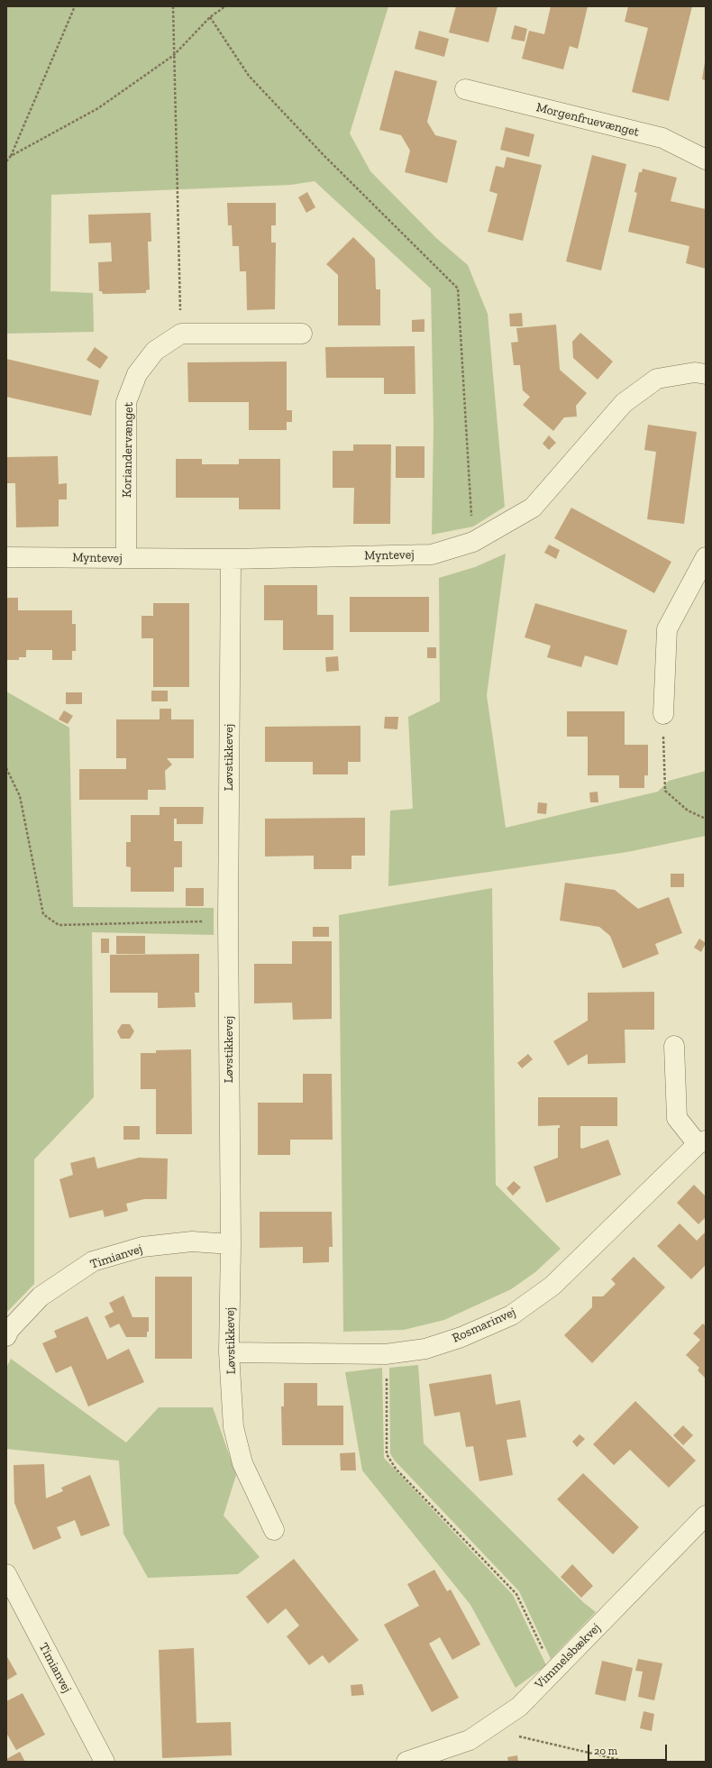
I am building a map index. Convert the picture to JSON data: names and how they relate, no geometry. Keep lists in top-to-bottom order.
{
  "streets": {
    "street": [
      "Morgenfruevænget",
      "Koriandervænget",
      "Myntevej",
      "Løvstikkevej",
      "Timianvej",
      "Rosmarinvej",
      "Vimmelsbækvej"
    ]
  },
  "crossings": [
    ["Koriandervænget", "Myntevej"],
    ["Myntevej", "Løvstikkevej"],
    ["Løvstikkevej", "Timianvej"],
    ["Løvstikkevej", "Rosmarinvej"]
  ],
  "scale_bar": "20 m"
}
